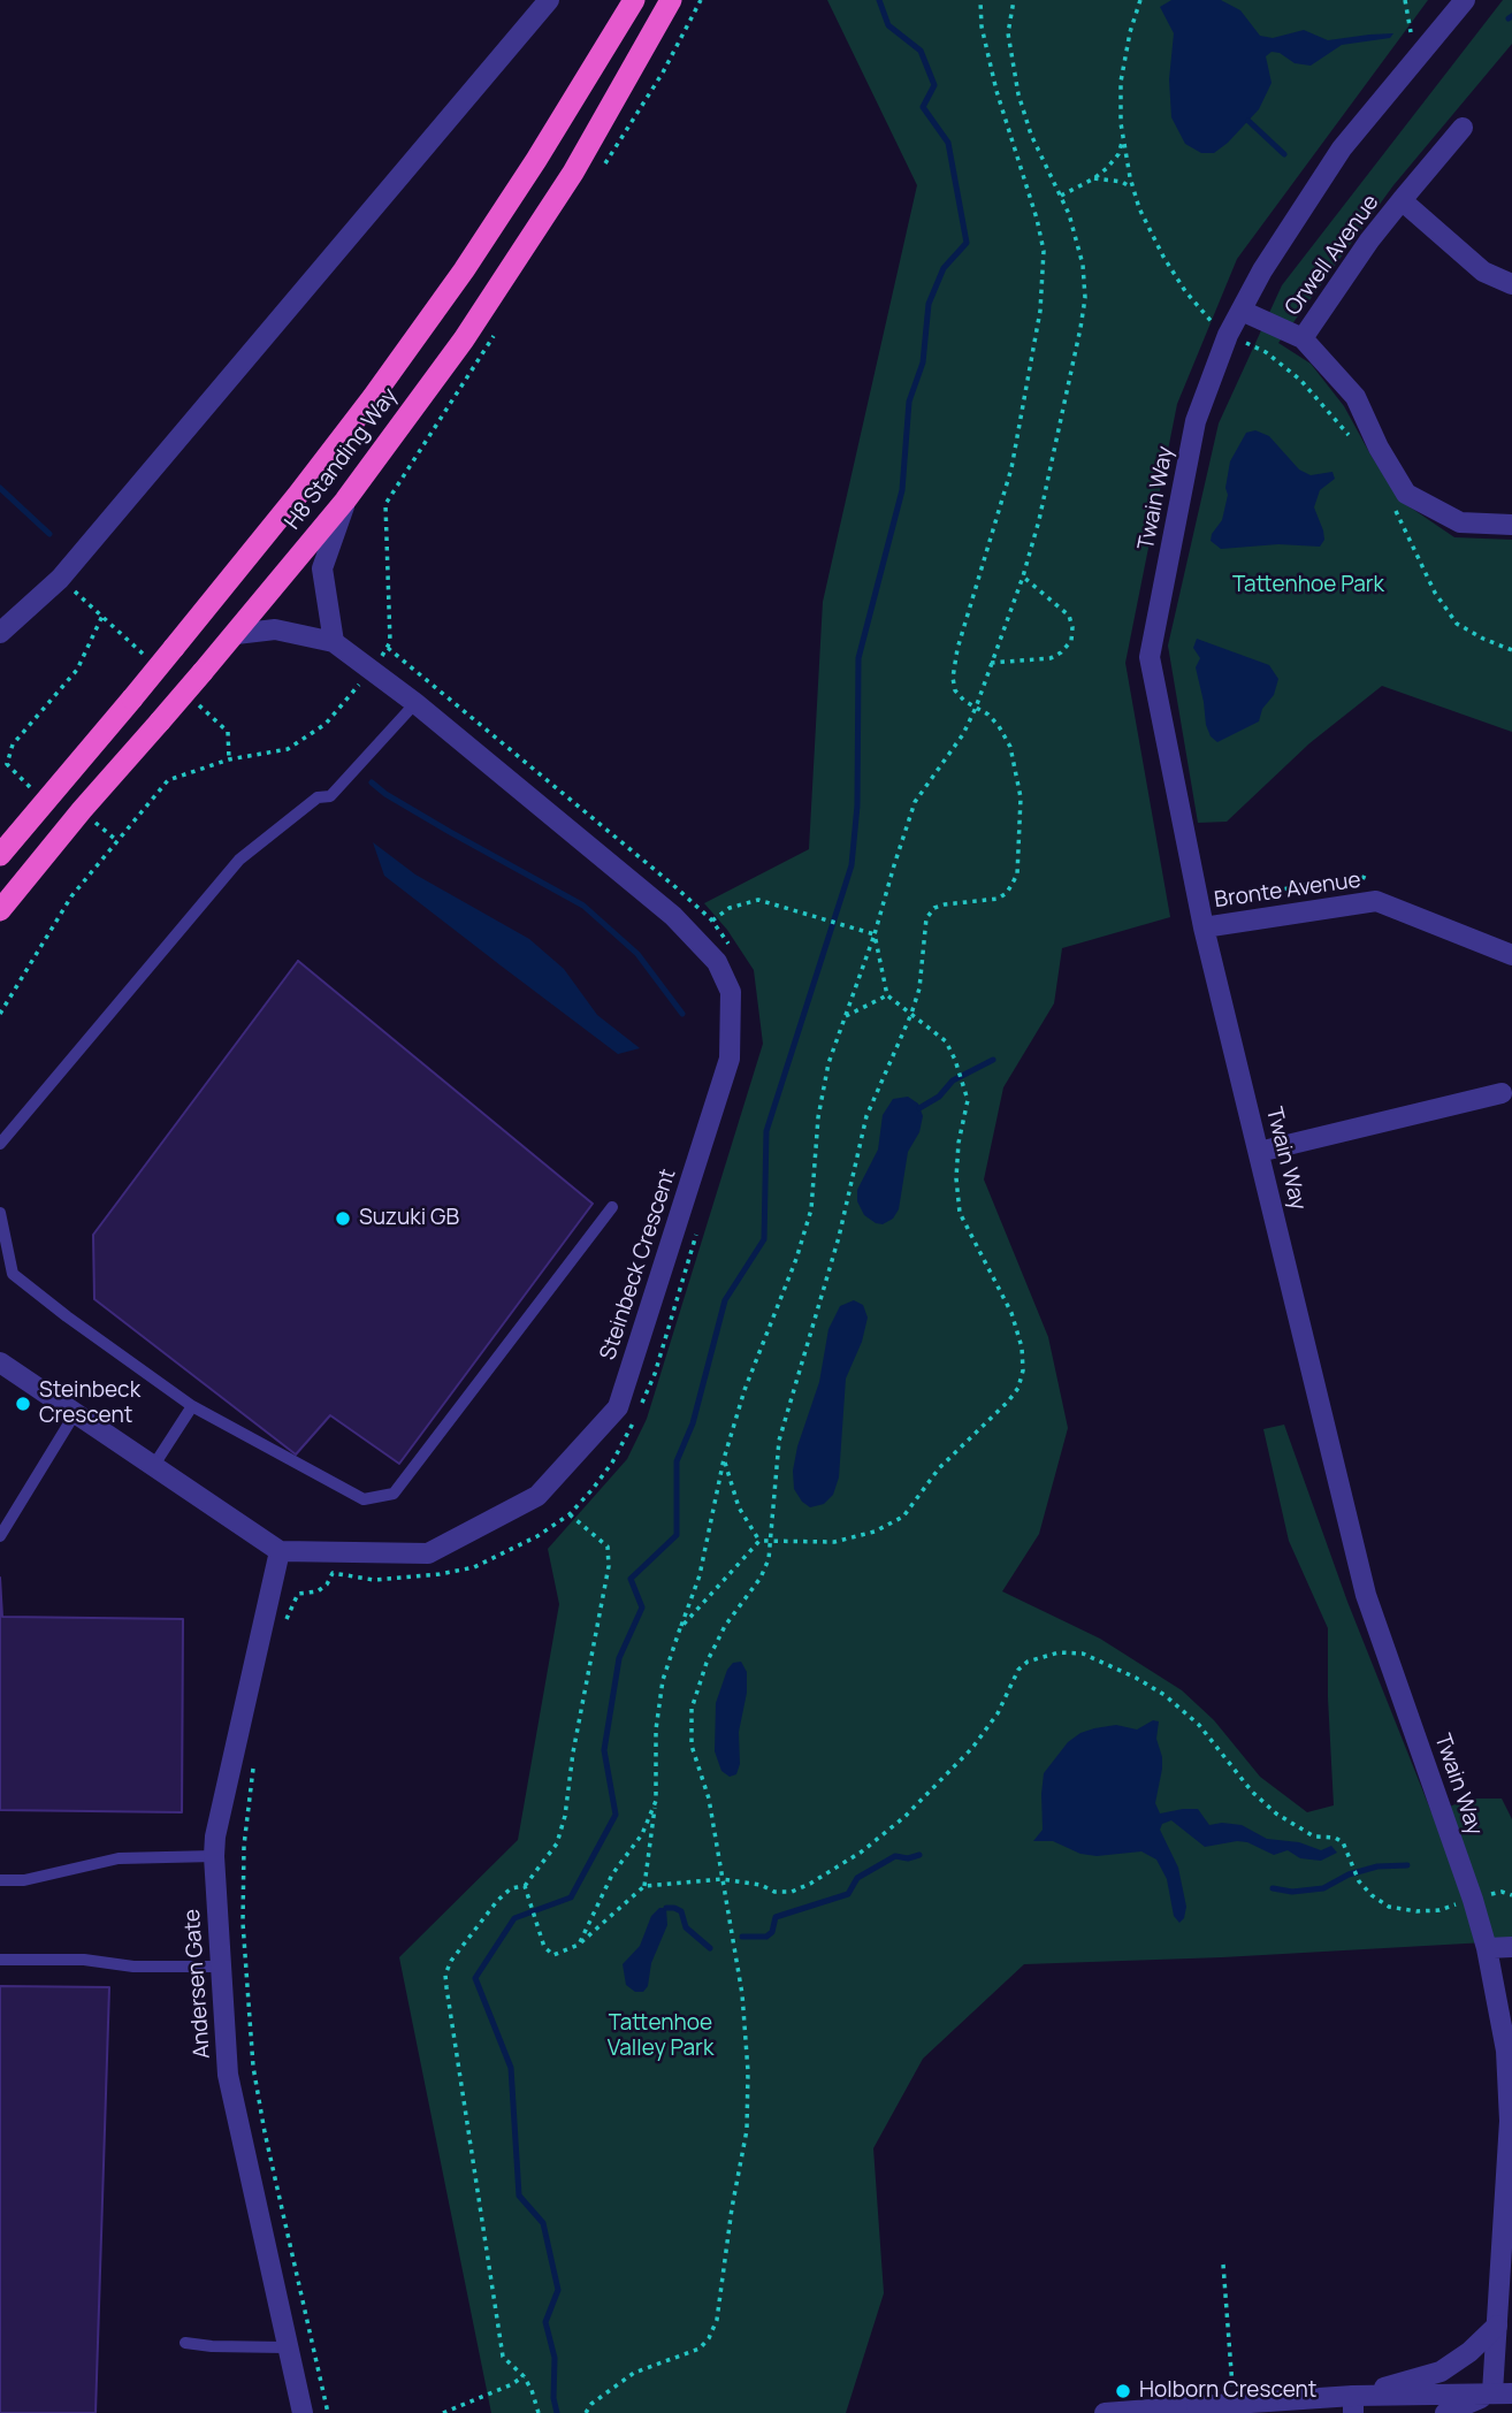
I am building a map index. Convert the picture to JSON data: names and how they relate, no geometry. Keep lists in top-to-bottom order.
{
  "streets": {
    "highway": ["H8 Standing Way"],
    "street": [
      "Orwell Avenue",
      "Twain Way",
      "Bronte Avenue",
      "Steinbeck Crescent",
      "Andersen Gate"
    ]
  },
  "crossings": [
    ["H8 Standing Way", "Steinbeck Crescent"],
    ["Twain Way", "Bronte Avenue"],
    ["Steinbeck Crescent", "Andersen Gate"]
  ],
  "parks": ["Tattenhoe Park", "Tattenhoe Valley Park"],
  "places": ["Suzuki GB", "Steinbeck Crescent", "Holborn Crescent"]
}
